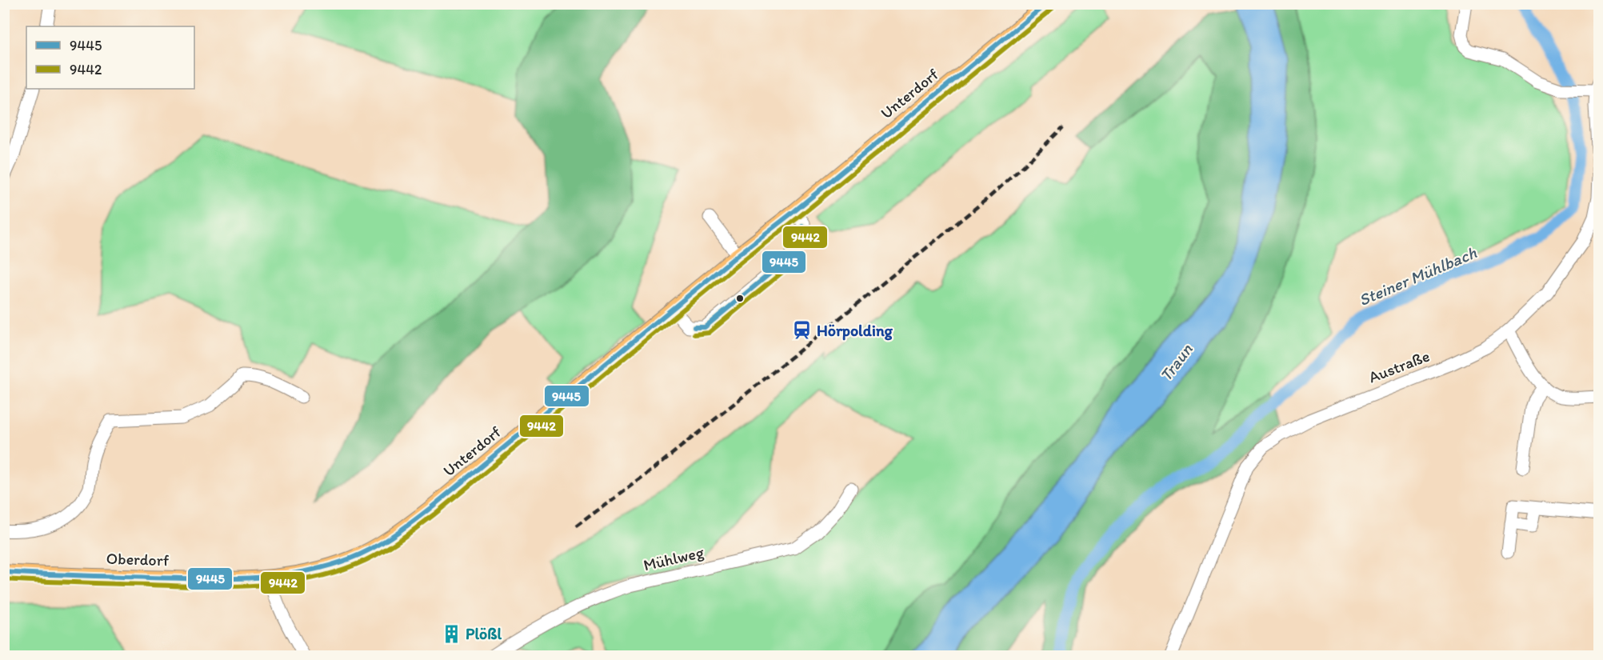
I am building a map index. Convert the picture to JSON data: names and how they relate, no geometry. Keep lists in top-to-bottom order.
{
  "streets": {
    "main road": ["Unterdorf", "Oberdorf"],
    "street": ["Austraße", "Mühlweg"]
  },
  "crossings": [
    ["Unterdorf", "Oberdorf"]
  ],
  "water": ["Steiner Mühlbach", "Traun"],
  "places": {
    "station": ["Hörpolding"],
    "building": ["Plößl"]
  },
  "lines": ["transit line 9445", "transit line 9442"],
  "legend": ["9445", "9442"]
}
